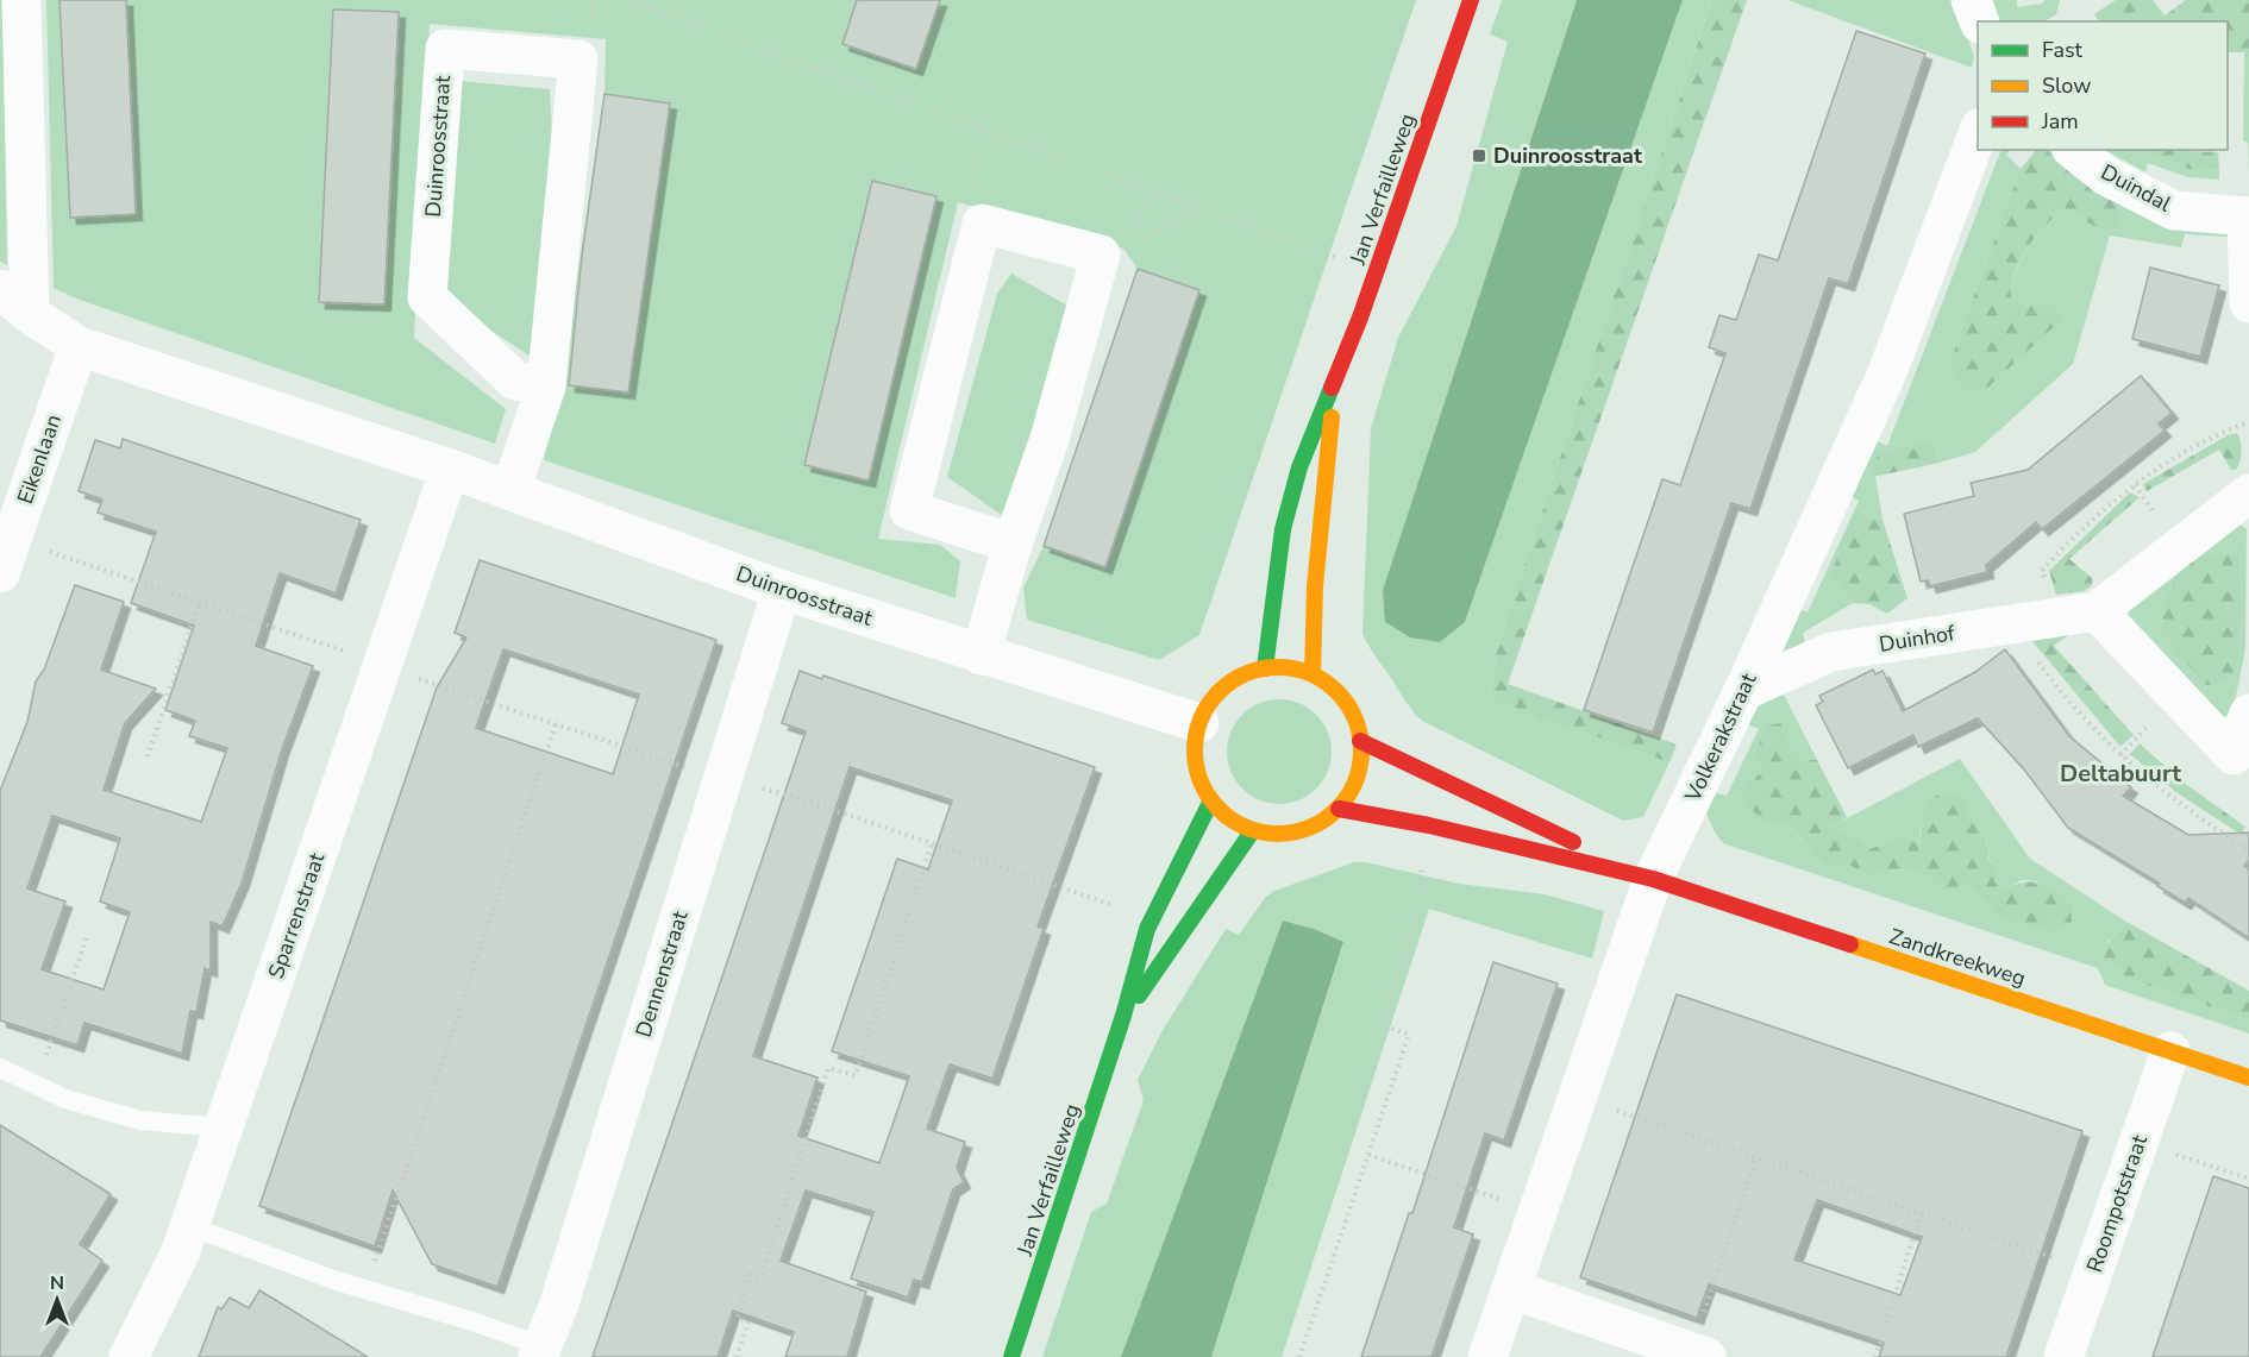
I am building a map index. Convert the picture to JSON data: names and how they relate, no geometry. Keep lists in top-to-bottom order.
{
  "streets": {
    "street": [
      "Duinroosstraat",
      "Duindal",
      "Jan Verfailleweg",
      "Eikenlaan",
      "Duinhof",
      "Volkerakstraat",
      "Sparrenstraat",
      "Zandkreekweg",
      "Dennenstraat",
      "Roompotstraat"
    ]
  },
  "crossings": [
    ["Duinroosstraat", "Jan Verfailleweg"],
    ["Duinroosstraat", "Eikenlaan"],
    ["Duinroosstraat", "Sparrenstraat"],
    ["Duinroosstraat", "Zandkreekweg"],
    ["Duinroosstraat", "Dennenstraat"],
    ["Jan Verfailleweg", "Zandkreekweg"],
    ["Duinhof", "Volkerakstraat"],
    ["Volkerakstraat", "Zandkreekweg"],
    ["Zandkreekweg", "Roompotstraat"]
  ],
  "districts": ["Deltabuurt"],
  "places": {
    "transit": ["Duinroosstraat"]
  },
  "legend": ["Fast", "Slow", "Jam"],
  "north": "top"
}
